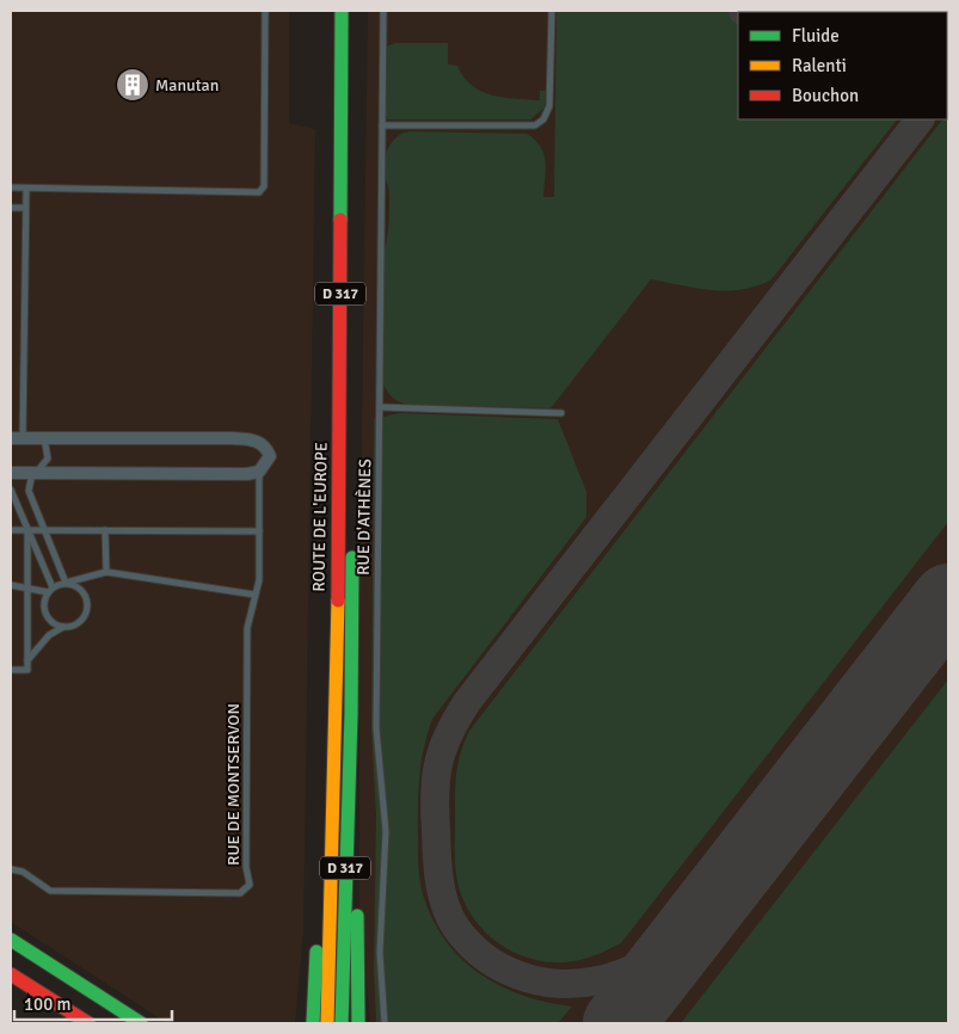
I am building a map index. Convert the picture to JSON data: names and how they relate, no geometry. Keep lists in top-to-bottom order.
{
  "streets": {
    "main road": ["D 317", "ROUTE DE L'EUROPE"],
    "lane": ["RUE D'ATHÈNES", "RUE DE MONTSERVON"]
  },
  "places": {
    "building": ["Manutan"]
  },
  "legend": ["Fluide", "Ralenti", "Bouchon"],
  "scale_bar": "100 m"
}
